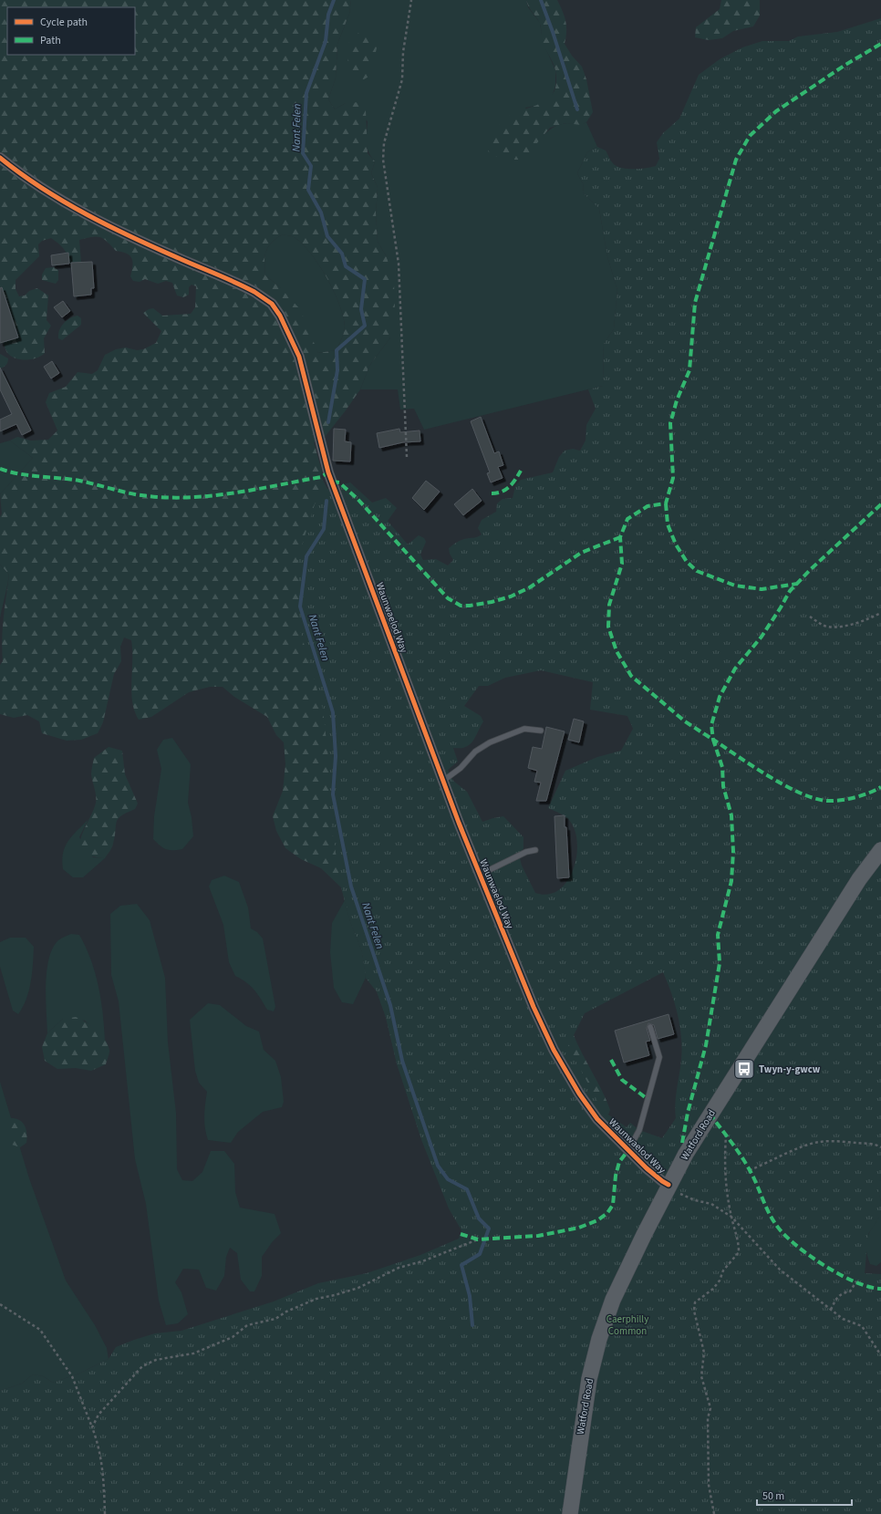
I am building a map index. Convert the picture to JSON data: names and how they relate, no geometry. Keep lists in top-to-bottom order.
{
  "streets": {
    "main road": ["Watford Road"],
    "street": ["Waunwaelod Way"]
  },
  "crossings": [
    ["Waunwaelod Way", "Watford Road"]
  ],
  "water": ["Nant Felen"],
  "parks": ["Caerphilly Common"],
  "places": {
    "bus stop": ["Twyn-y-gwcw"]
  },
  "legend": ["Cycle path", "Path"],
  "scale_bar": "50 m"
}
